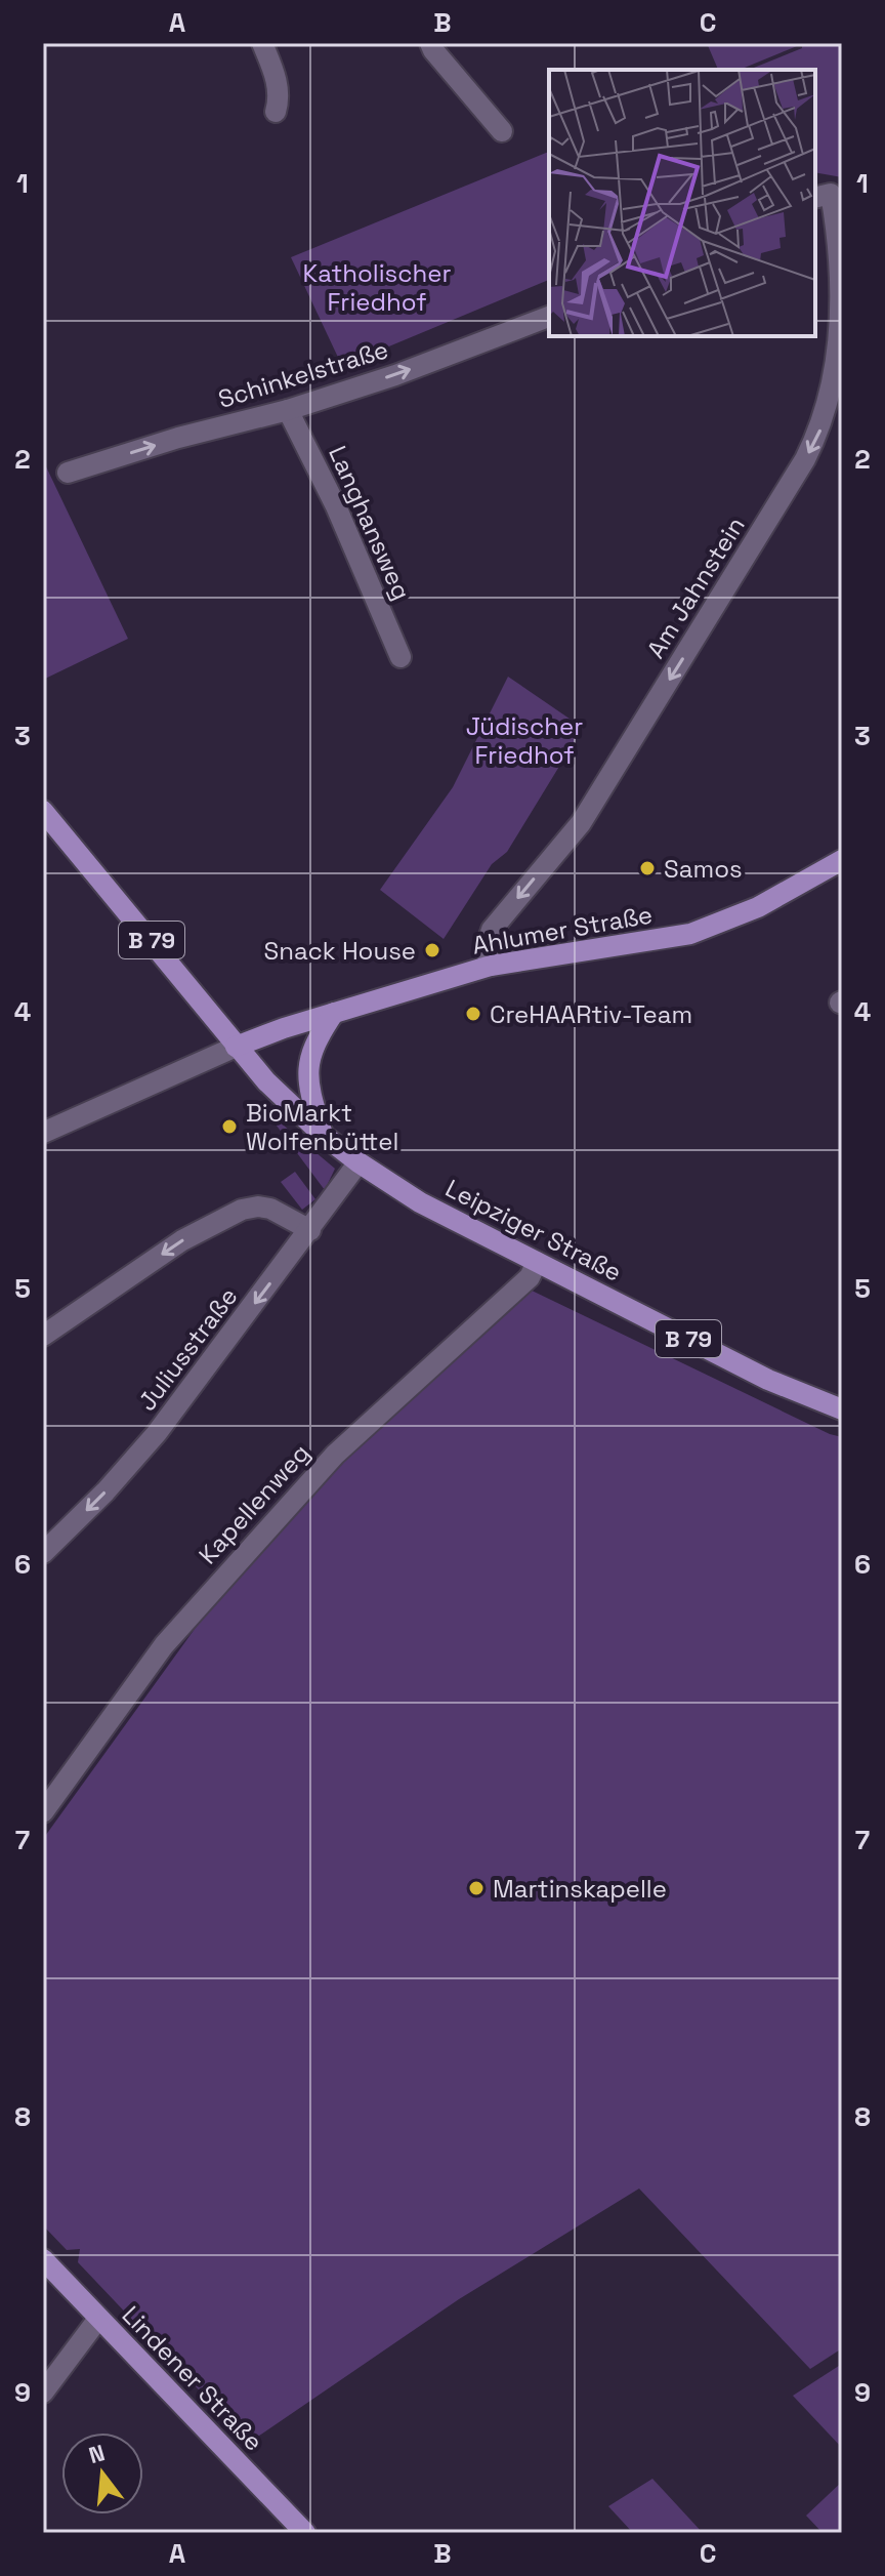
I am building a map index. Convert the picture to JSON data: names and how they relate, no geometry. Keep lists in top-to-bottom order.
{
  "streets": {
    "main road": [
      "Ahlumer Straße",
      "B 79",
      "Leipziger Straße",
      "Lindener Straße"
    ],
    "street": [
      "Schinkelstraße",
      "Langhansweg",
      "Am Jahnstein",
      "Juliusstraße",
      "Kapellenweg"
    ]
  },
  "crossings": [
    ["Schinkelstraße", "Langhansweg"],
    ["Am Jahnstein", "Ahlumer Straße"],
    ["Ahlumer Straße", "B 79"],
    ["Ahlumer Straße", "Leipziger Straße"],
    ["B 79", "Leipziger Straße"],
    ["Leipziger Straße", "Juliusstraße"],
    ["Leipziger Straße", "Kapellenweg"]
  ],
  "one_way": ["Schinkelstraße", "Am Jahnstein", "Juliusstraße"],
  "parks": ["Katholischer Friedhof", "Jüdischer Friedhof"],
  "places": [
    "Samos",
    "Snack House",
    "CreHAARtiv-Team",
    "BioMarkt Wolfenbüttel",
    "Martinskapelle"
  ],
  "north": "top",
  "grid": {
    "columns": ["A", "B", "C"],
    "rows": [
      "1",
      "2",
      "3",
      "4",
      "5",
      "6",
      "7",
      "8",
      "9"
    ]
  }
}
